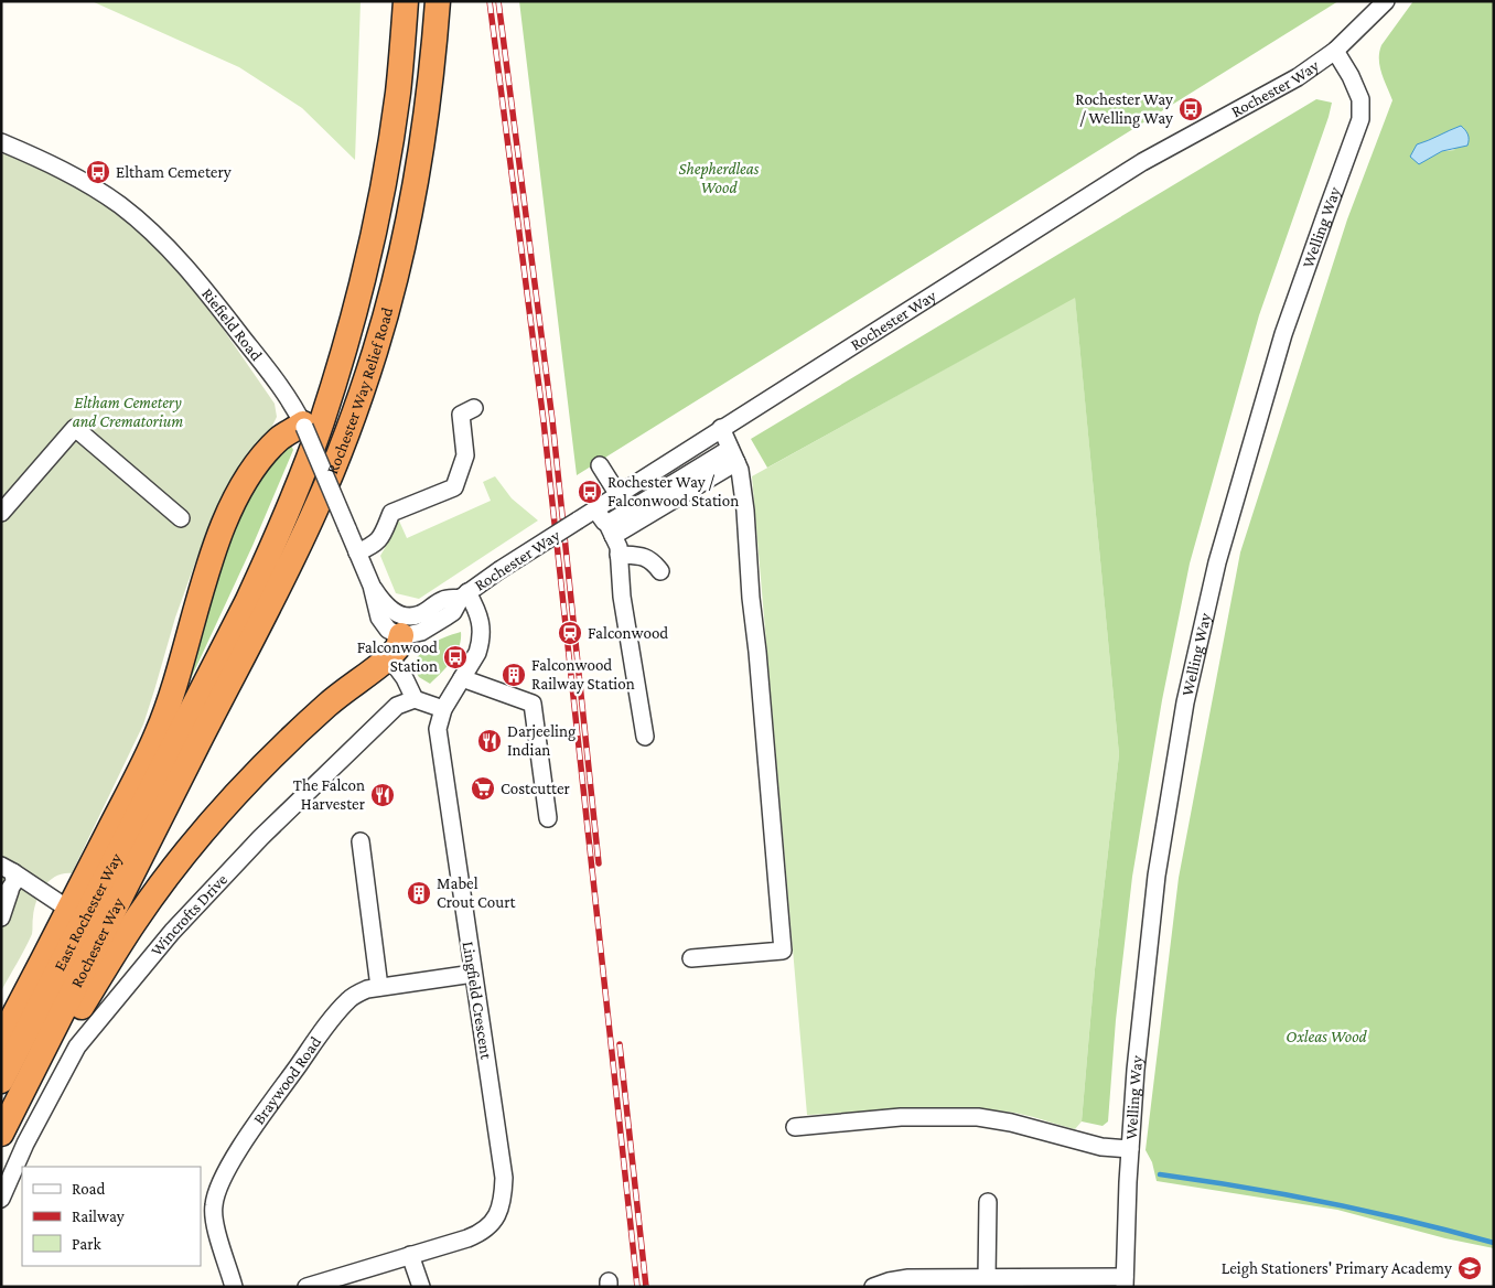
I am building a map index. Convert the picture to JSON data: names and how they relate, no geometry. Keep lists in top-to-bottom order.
{
  "streets": {
    "highway": ["Rochester Way", "Rochester Way Relief Road", "East Rochester Way"],
    "street": [
      "Welling Way",
      "Riefield Road",
      "Wincrofts Drive",
      "Lingfield Crescent",
      "Braywood Road"
    ]
  },
  "crossings": [
    ["Rochester Way", "Welling Way"],
    ["Rochester Way", "Riefield Road"],
    ["Rochester Way", "Rochester Way Relief Road"],
    ["Rochester Way", "East Rochester Way"],
    ["Rochester Way", "Lingfield Crescent"],
    ["Riefield Road", "Lingfield Crescent"],
    ["Rochester Way Relief Road", "East Rochester Way"],
    ["Lingfield Crescent", "Braywood Road"]
  ],
  "parks": ["Shepherdleas Wood", "Eltham Cemetery and Crematorium", "Oxleas Wood"],
  "places": {
    "bus stop": [
      "Rochester Way / Welling Way",
      "Eltham Cemetery",
      "Rochester Way / Falconwood Station",
      "Falconwood Station"
    ],
    "station": ["Falconwood"],
    "building": ["Falconwood Railway Station", "Mabel Crout Court"],
    "restaurant": ["Darjeeling Indian", "The Falcon Harvester"],
    "supermarket": ["Costcutter"],
    "school or university": ["Leigh Stationers' Primary Academy"]
  },
  "legend": ["Road", "Railway", "Park"]
}
